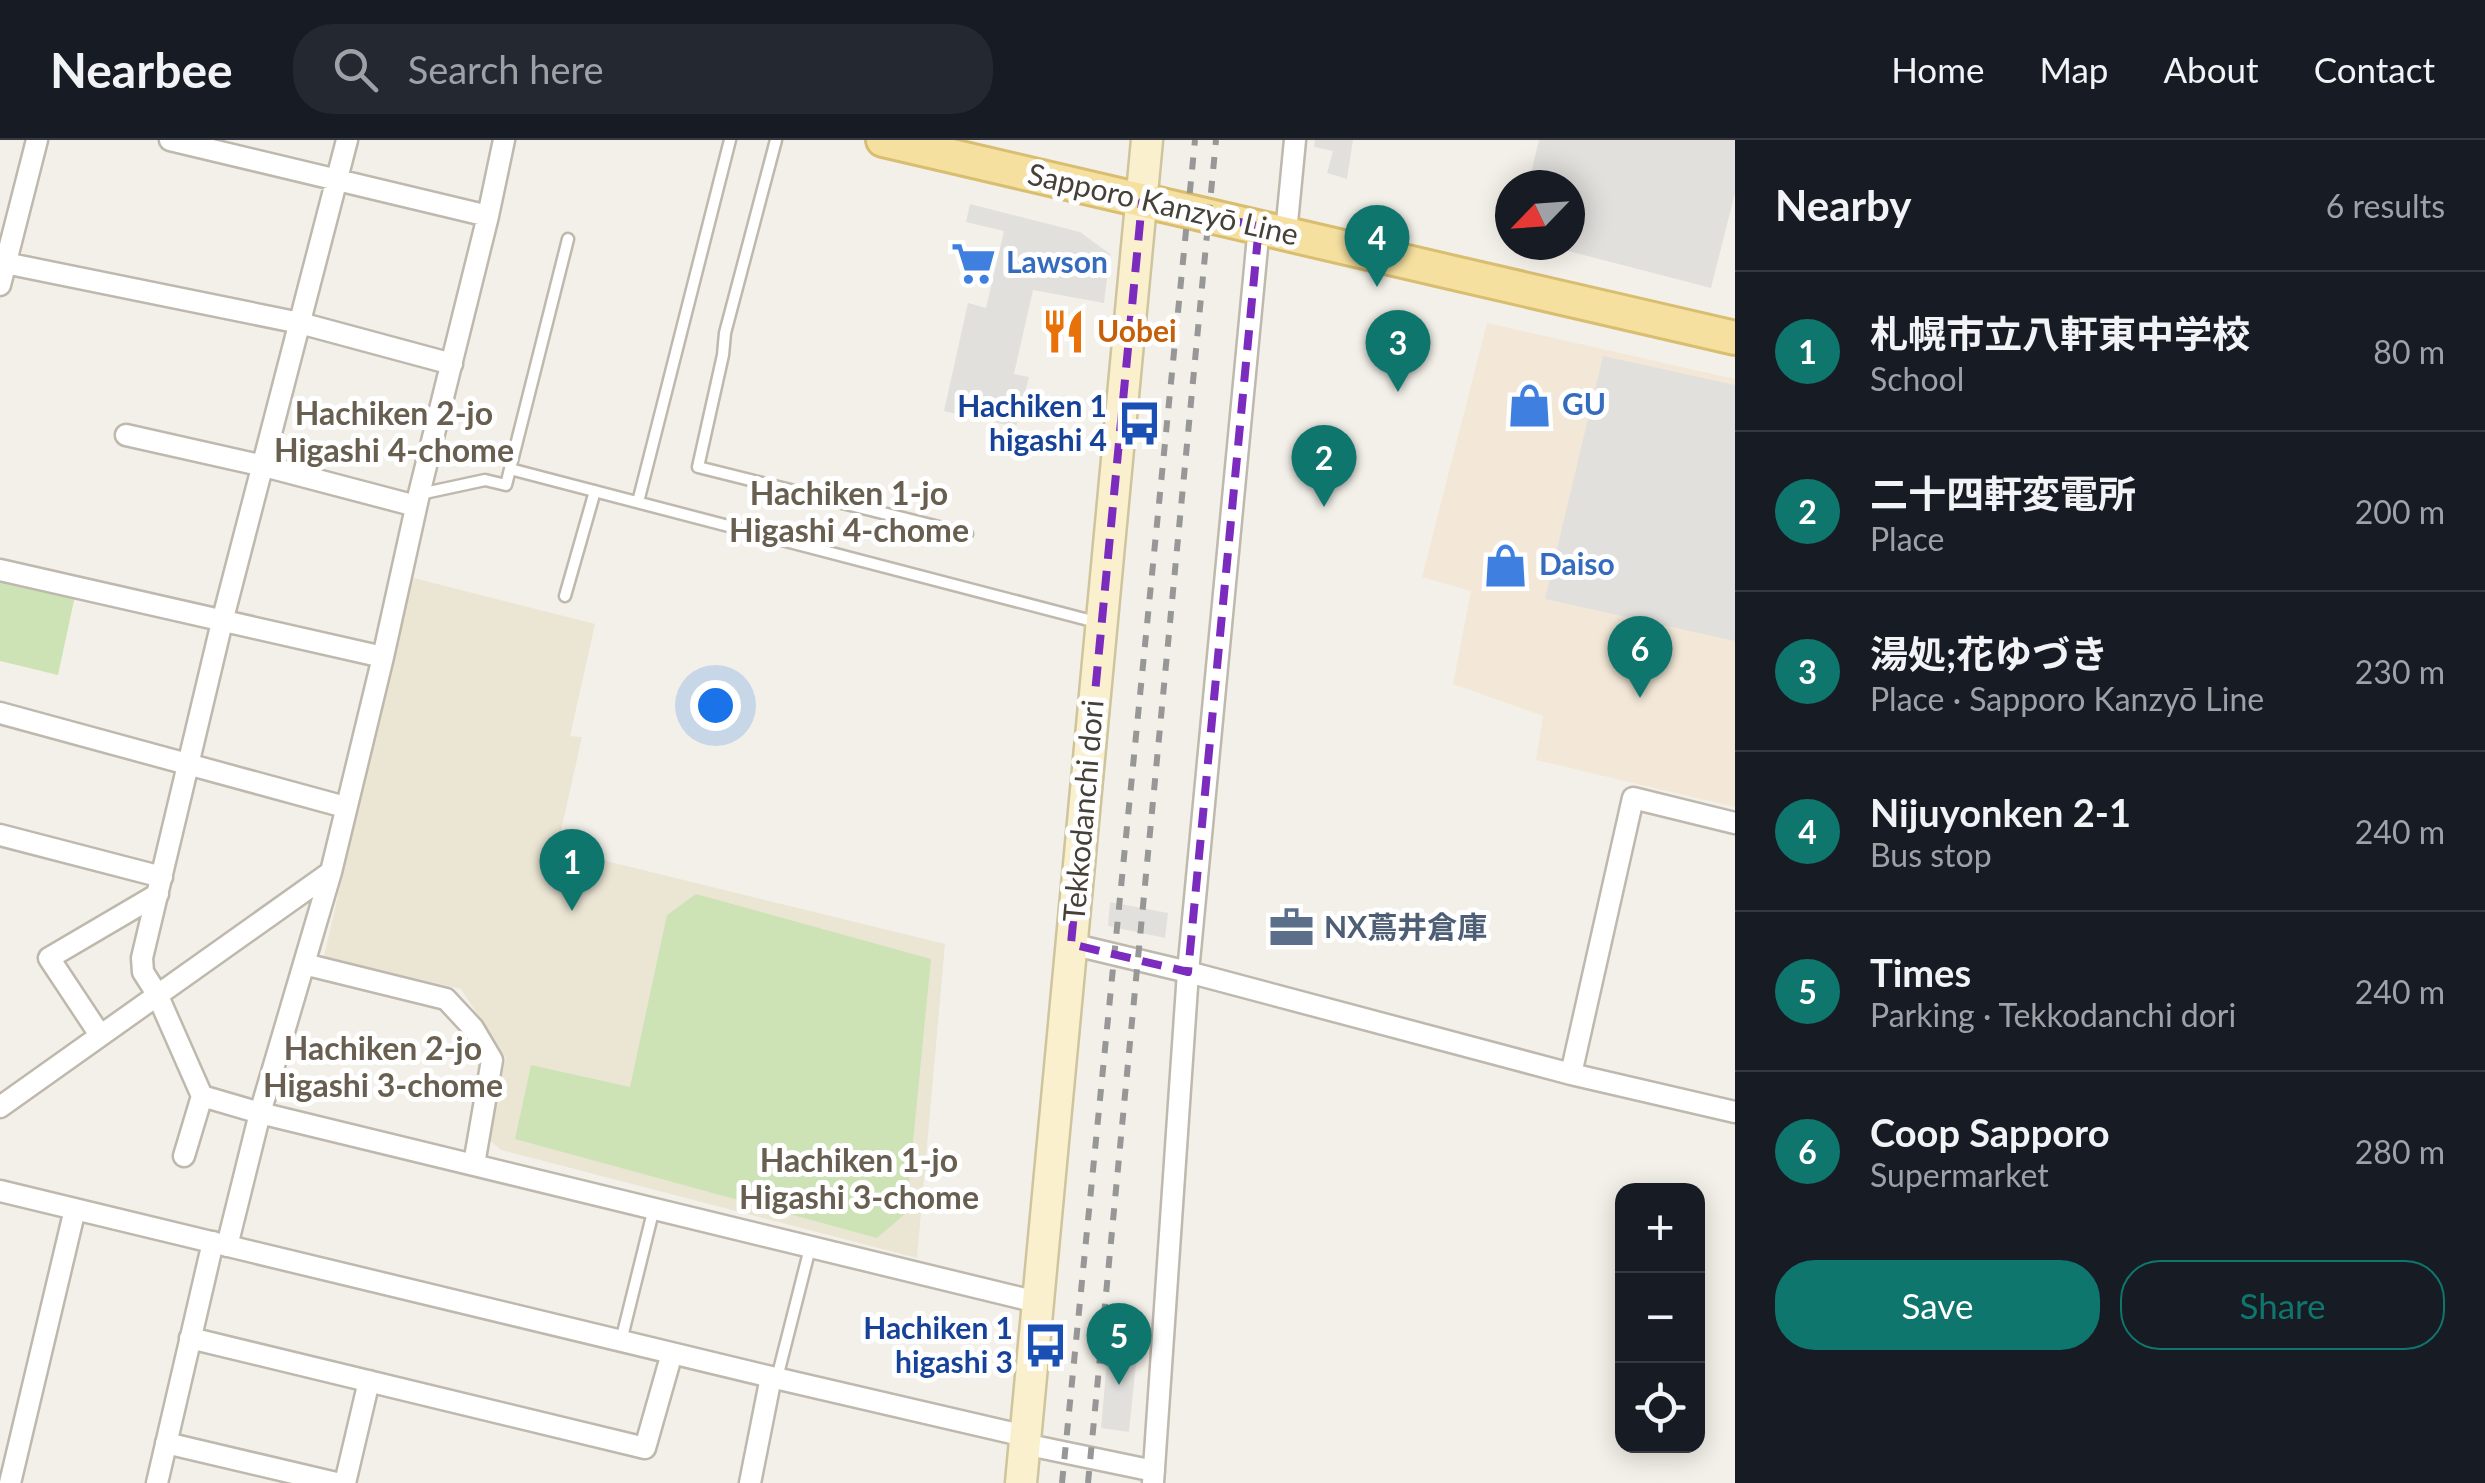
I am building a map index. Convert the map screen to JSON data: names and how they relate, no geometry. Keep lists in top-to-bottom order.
{
  "streets": {
    "main road": ["Sapporo Kanzyō Line"],
    "street": ["Tekkodanchi dori"]
  },
  "crossings": [
    ["Sapporo Kanzyō Line", "Tekkodanchi dori"]
  ],
  "districts": [
    "Hachiken 2-jo Higashi 4-chome",
    "Hachiken 1-jo Higashi 4-chome",
    "Hachiken 2-jo Higashi 3-chome",
    "Hachiken 1-jo Higashi 3-chome"
  ],
  "places": {
    "supermarket": ["Lawson"],
    "restaurant": ["Uobei"],
    "shop": ["GU", "Daiso"],
    "bus stop": ["Hachiken 1 higashi 4", "Hachiken 1 higashi 3"],
    "office": ["NX蔦井倉庫"]
  },
  "north": "bottom left",
  "page": {
    "header": "Nearbee",
    "search": "Search here",
    "nav": [
      "Home",
      "Map",
      "About",
      "Contact"
    ],
    "heading": ["Nearby", "6 results"],
    "pins": [
      "4",
      "3",
      "2",
      "6",
      "1",
      "5"
    ],
    "list": [
      {
        "mark": "1",
        "name": "札幌市立八軒東中学校",
        "note": "School",
        "value": "80 m"
      },
      {
        "mark": "2",
        "name": "二十四軒変電所",
        "note": "Place",
        "value": "200 m"
      },
      {
        "mark": "3",
        "name": "湯処;花ゆづき",
        "note": "Place · Sapporo Kanzyō Line",
        "value": "230 m"
      },
      {
        "mark": "4",
        "name": "Nijuyonken 2-1",
        "note": "Bus stop",
        "value": "240 m"
      },
      {
        "mark": "5",
        "name": "Times",
        "note": "Parking · Tekkodanchi dori",
        "value": "240 m"
      },
      {
        "mark": "6",
        "name": "Coop Sapporo",
        "note": "Supermarket",
        "value": "280 m"
      }
    ],
    "map_buttons": ["+", "−"],
    "buttons": ["Save", "Share"]
  }
}
